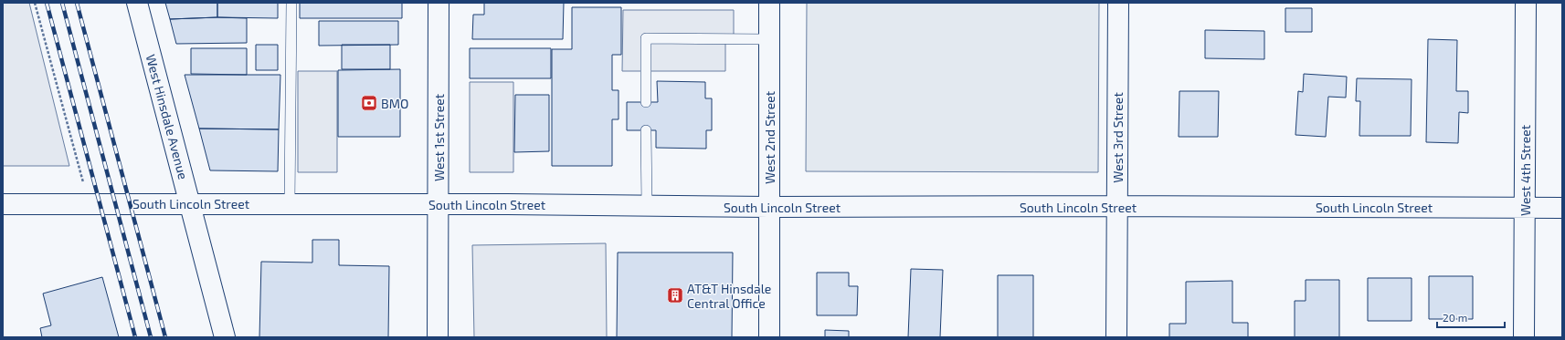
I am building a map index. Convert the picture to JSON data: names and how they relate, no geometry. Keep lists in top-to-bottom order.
{
  "streets": {
    "street": [
      "West Hinsdale Avenue",
      "West 1st Street",
      "West 2nd Street",
      "West 3rd Street",
      "West 4th Street",
      "South Lincoln Street"
    ]
  },
  "crossings": [
    ["West Hinsdale Avenue", "South Lincoln Street"],
    ["West 1st Street", "South Lincoln Street"],
    ["West 2nd Street", "South Lincoln Street"],
    ["West 3rd Street", "South Lincoln Street"],
    ["West 4th Street", "South Lincoln Street"]
  ],
  "places": {
    "bank": ["BMO"],
    "building": ["AT&T Hinsdale Central Office"]
  },
  "scale_bar": "20 m"
}
